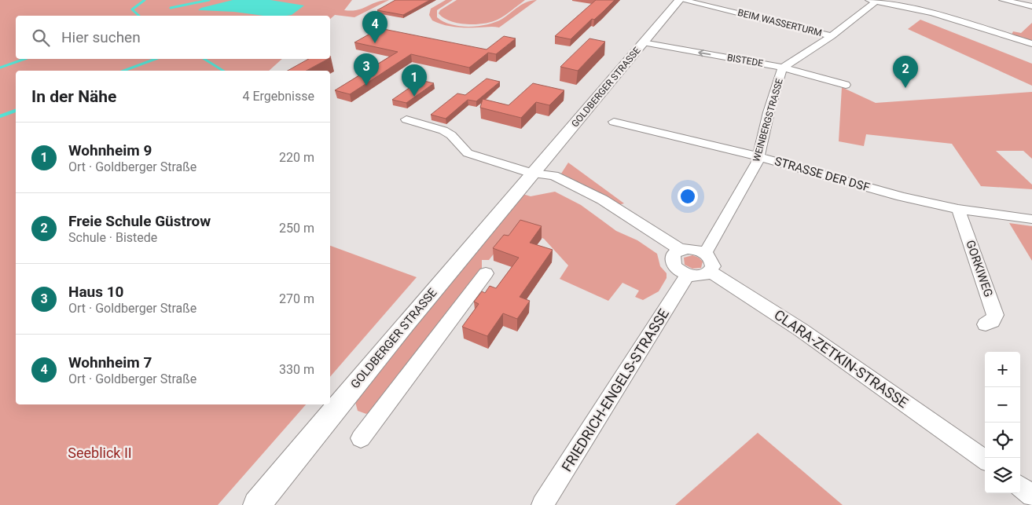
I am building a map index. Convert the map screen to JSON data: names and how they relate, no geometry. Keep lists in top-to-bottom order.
{
  "streets": {
    "main road": ["GOLDBERGER STRASSE"],
    "street": [
      "BEIM WASSERTURM",
      "BISTEDE",
      "WEINBERGSTRASSE",
      "STRASSE DER DSF",
      "GORKIWEG",
      "CLARA-ZETKIN-STRASSE",
      "FRIEDRICH-ENGELS-STRASSE"
    ]
  },
  "crossings": [
    ["BEIM WASSERTURM", "WEINBERGSTRASSE"],
    ["BISTEDE", "GOLDBERGER STRASSE"],
    ["BISTEDE", "WEINBERGSTRASSE"],
    ["WEINBERGSTRASSE", "STRASSE DER DSF"],
    ["WEINBERGSTRASSE", "CLARA-ZETKIN-STRASSE"],
    ["WEINBERGSTRASSE", "FRIEDRICH-ENGELS-STRASSE"],
    ["STRASSE DER DSF", "GORKIWEG"],
    ["CLARA-ZETKIN-STRASSE", "FRIEDRICH-ENGELS-STRASSE"]
  ],
  "one_way": ["BISTEDE"],
  "parks": ["Seeblick II"],
  "page": {
    "pins": [
      "4",
      "3",
      "2",
      "1"
    ],
    "search": "Hier suchen",
    "heading": ["In der Nähe", "4 Ergebnisse"],
    "list": [
      {
        "mark": "1",
        "name": "Wohnheim 9",
        "note": "Ort · Goldberger Straße",
        "value": "220 m"
      },
      {
        "mark": "2",
        "name": "Freie Schule Güstrow",
        "note": "Schule · Bistede",
        "value": "250 m"
      },
      {
        "mark": "3",
        "name": "Haus 10",
        "note": "Ort · Goldberger Straße",
        "value": "270 m"
      },
      {
        "mark": "4",
        "name": "Wohnheim 7",
        "note": "Ort · Goldberger Straße",
        "value": "330 m"
      }
    ],
    "map_buttons": ["+", "−"]
  }
}
